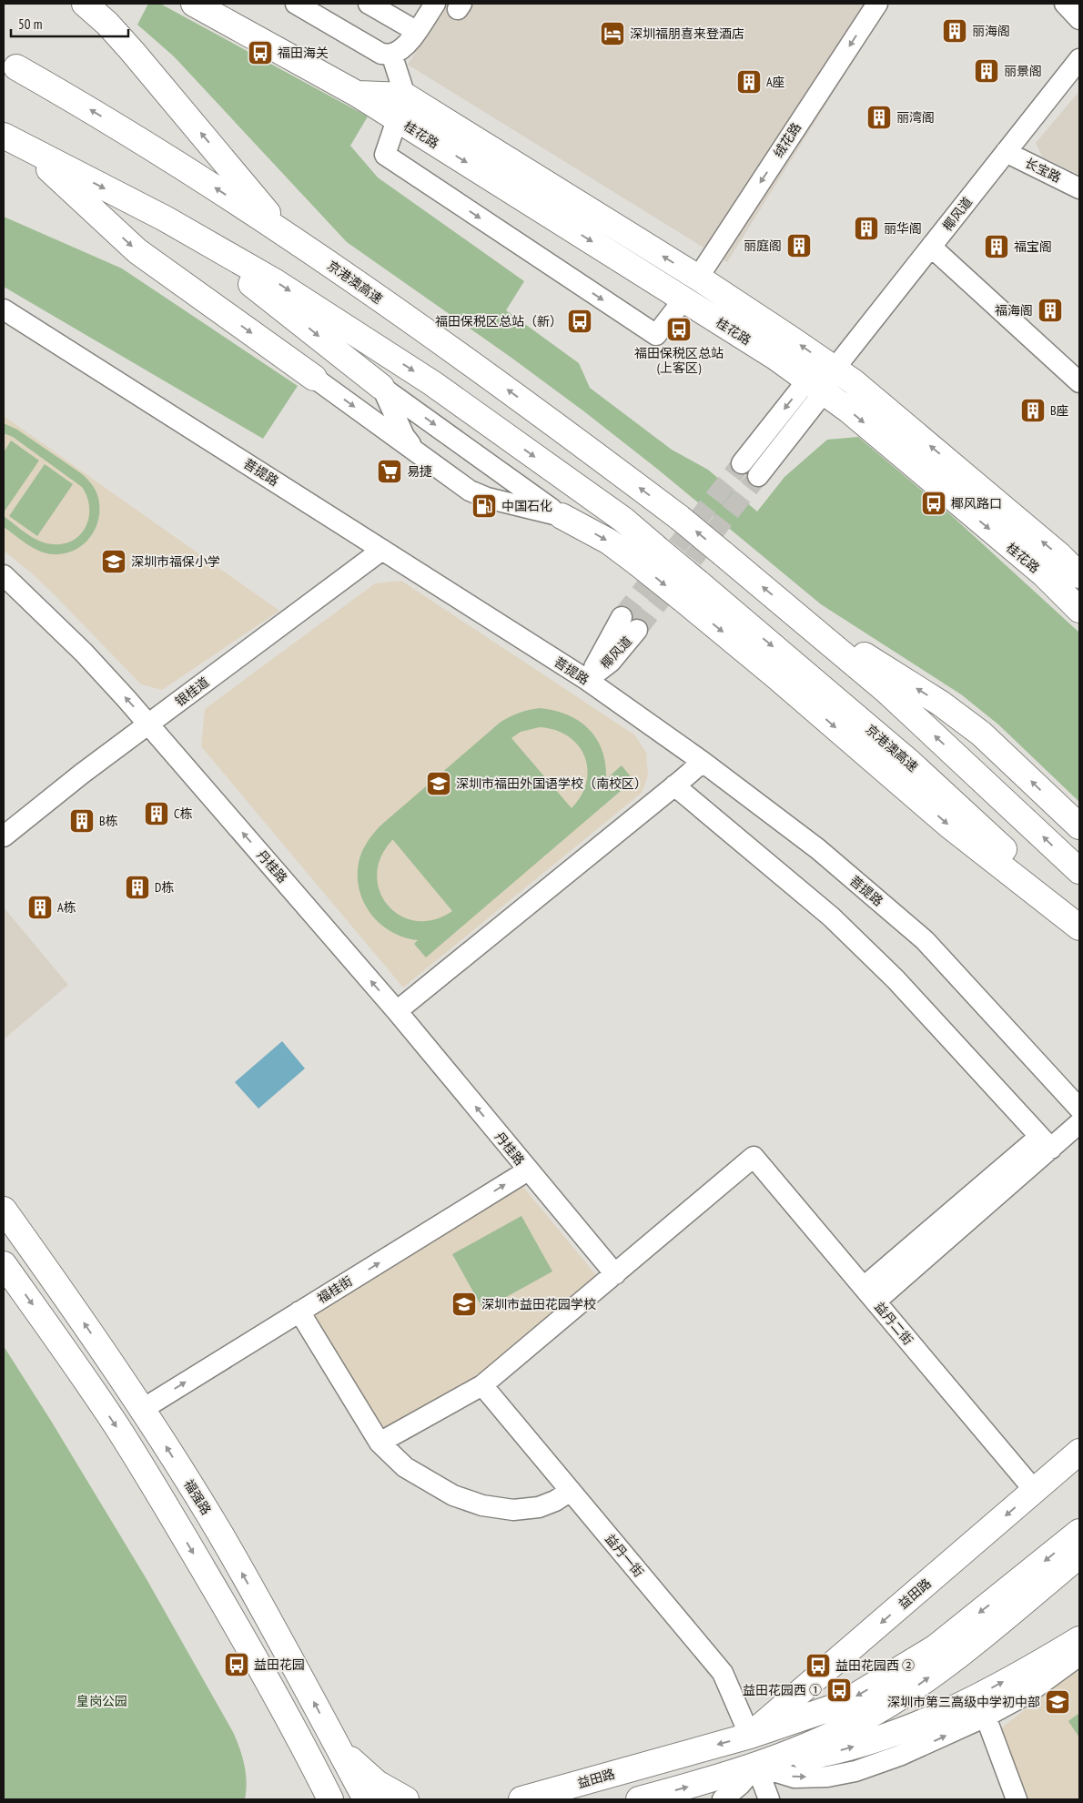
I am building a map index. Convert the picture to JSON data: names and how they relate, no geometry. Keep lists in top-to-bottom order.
{
  "streets": {
    "main road": [
      "桂花路",
      "京港澳高速",
      "福强路",
      "益田路"
    ],
    "street": [
      "绒花路",
      "长宝路",
      "椰风道",
      "菩提路",
      "银桂道",
      "丹桂路",
      "福桂街",
      "益丹二街",
      "益丹一街"
    ]
  },
  "crossings": [
    ["桂花路", "绒花路"],
    ["桂花路", "椰风道"],
    ["长宝路", "椰风道"],
    ["椰风道", "菩提路"],
    ["菩提路", "银桂道"],
    ["银桂道", "丹桂路"],
    ["丹桂路", "福桂街"],
    ["丹桂路", "益丹二街"],
    ["福桂街", "福强路"],
    ["益丹二街", "益田路"],
    ["益丹一街", "益田路"]
  ],
  "one_way": ["绒花路", "丹桂路"],
  "parks": ["皇岗公园"],
  "places": {
    "building": [
      "丽海阁",
      "丽景阁",
      "A座",
      "丽湾阁",
      "丽华阁",
      "丽庭阁",
      "福宝阁",
      "福海阁",
      "B座",
      "C栋",
      "B栋",
      "D栋",
      "A栋"
    ],
    "hotel": ["深圳福朋喜来登酒店"],
    "bus stop": [
      "福田海关",
      "福田保税区总站（新）",
      "福田保税区总站 (上客区)",
      "椰风路口",
      "益田花园",
      "益田花园西 ②",
      "益田花园西 ①"
    ],
    "supermarket": ["易捷"],
    "fuel station": ["中国石化"],
    "school or university": [
      "深圳市福保小学",
      "深圳市福田外国语学校（南校区）",
      "深圳市益田花园学校",
      "深圳市第三高级中学初中部"
    ]
  },
  "scale_bar": "50 m"
}
